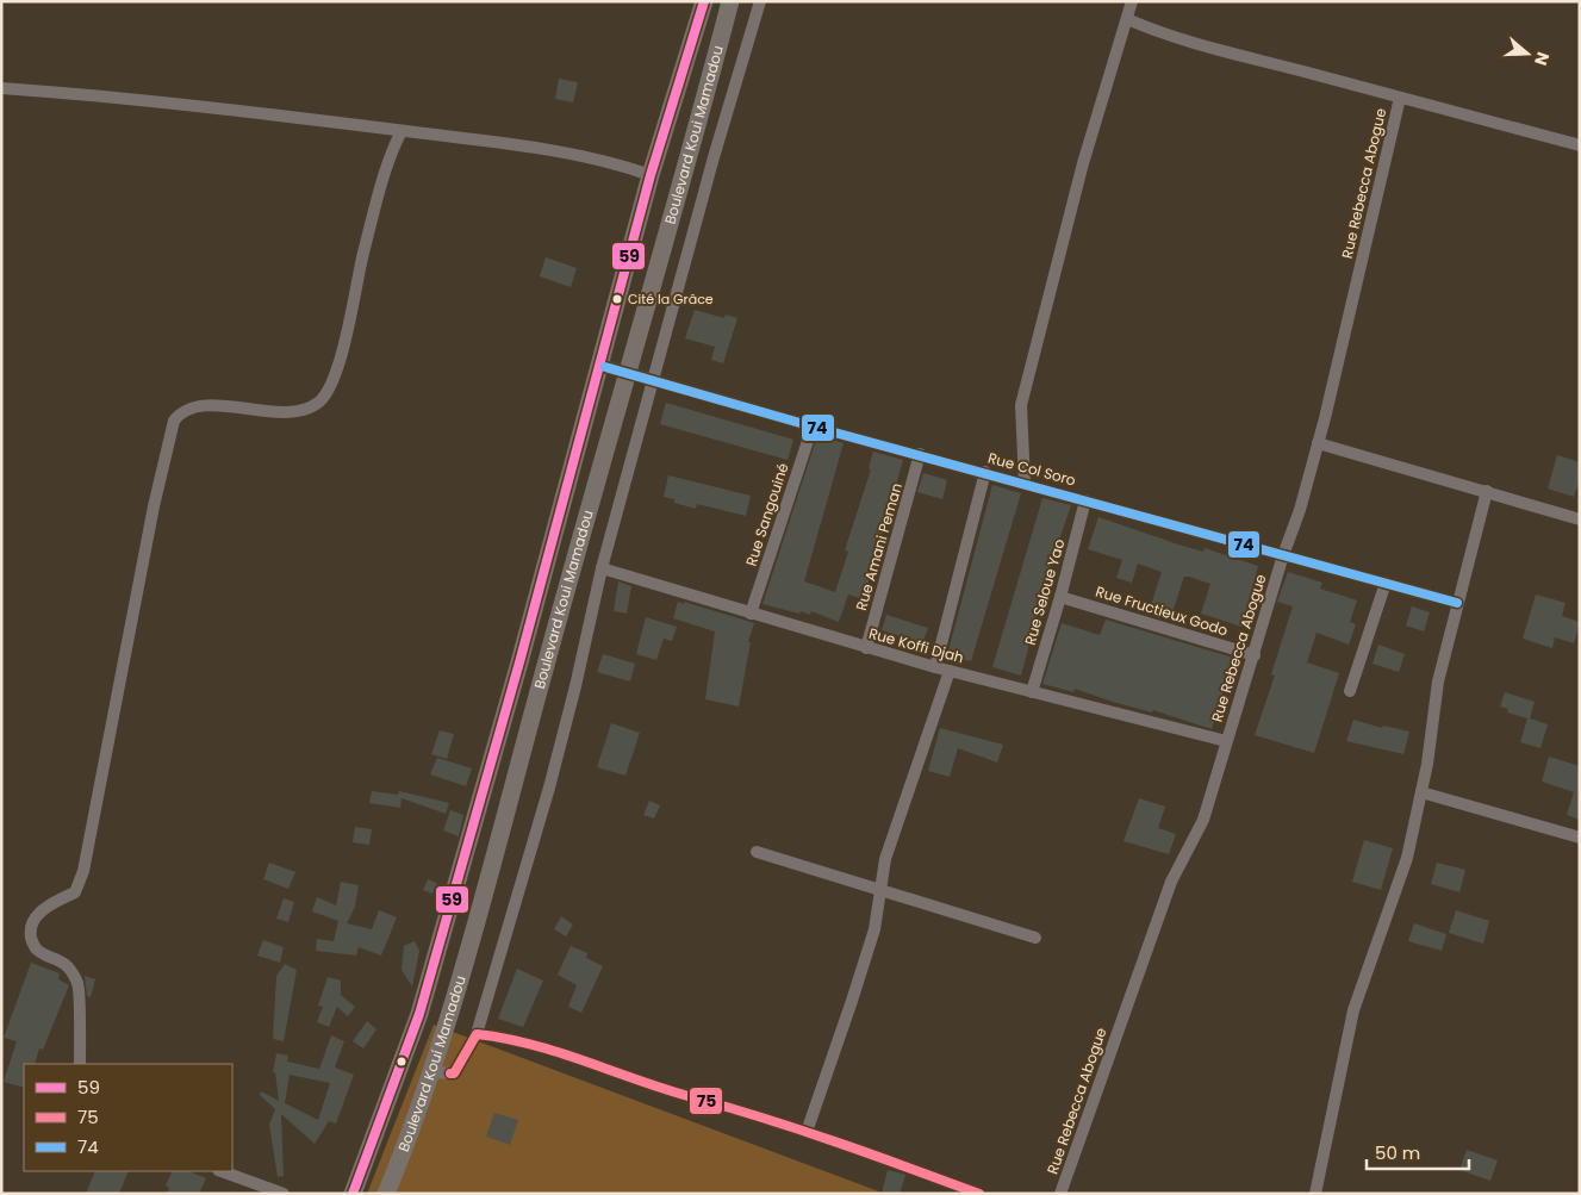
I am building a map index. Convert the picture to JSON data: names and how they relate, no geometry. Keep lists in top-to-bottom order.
{
  "streets": {
    "main road": ["Boulevard Koui Mamadou"],
    "street": [
      "Rue Rebecca Abogue",
      "Rue Col Soro",
      "Rue Sangouiné",
      "Rue Amani Peman",
      "Rue Seloue Yao",
      "Rue Fructieux Godo",
      "Rue Koffi Djah"
    ]
  },
  "crossings": [
    ["Boulevard Koui Mamadou", "Rue Col Soro"],
    ["Rue Rebecca Abogue", "Rue Col Soro"],
    ["Rue Rebecca Abogue", "Rue Fructieux Godo"],
    ["Rue Rebecca Abogue", "Rue Koffi Djah"],
    ["Rue Col Soro", "Rue Sangouiné"],
    ["Rue Col Soro", "Rue Amani Peman"],
    ["Rue Col Soro", "Rue Seloue Yao"],
    ["Rue Sangouiné", "Rue Koffi Djah"],
    ["Rue Amani Peman", "Rue Koffi Djah"],
    ["Rue Seloue Yao", "Rue Fructieux Godo"],
    ["Rue Seloue Yao", "Rue Koffi Djah"]
  ],
  "places": ["Cité la Grâce"],
  "lines": ["transit line 59", "transit line 74", "transit line 75"],
  "legend": ["59", "75", "74"],
  "scale_bar": "50 m",
  "north": "right"
}
